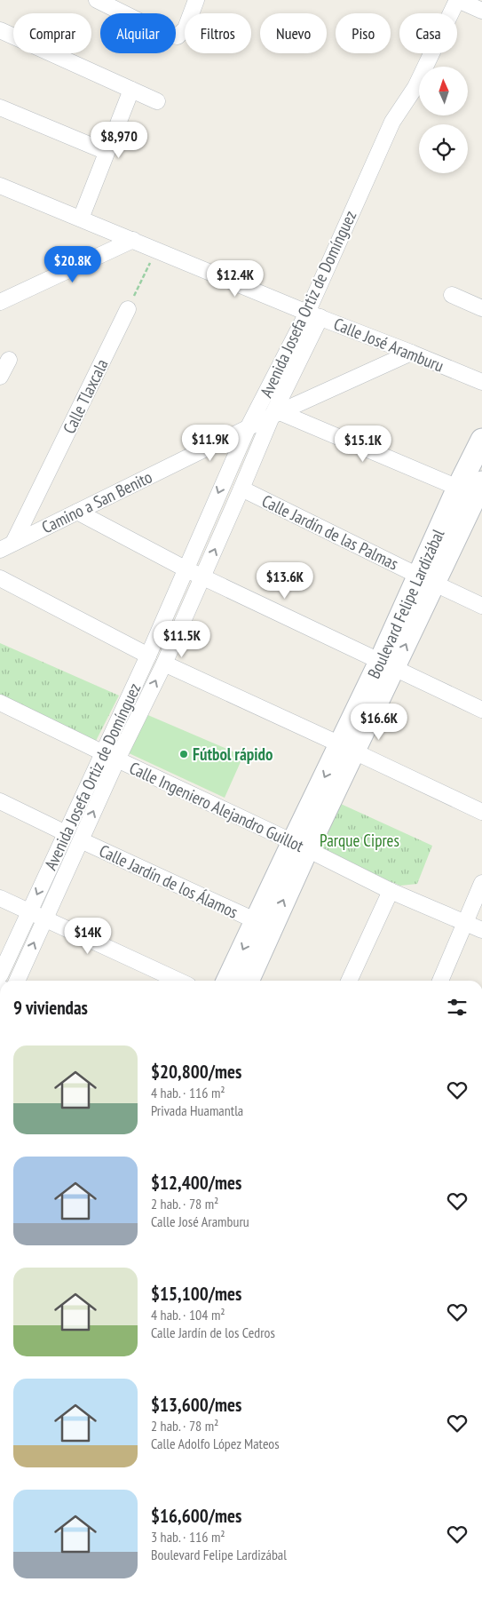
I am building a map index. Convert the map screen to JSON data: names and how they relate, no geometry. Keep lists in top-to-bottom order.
{
  "streets": {
    "main road": ["Boulevard Felipe Lardizábal"],
    "street": [
      "Avenida Josefa Ortiz de Domínguez",
      "Calle José Aramburu",
      "Calle Tlaxcala",
      "Camino a San Benito",
      "Calle Jardín de las Palmas",
      "Calle Ingeniero Alejandro Guillot",
      "Calle Jardín de los Álamos"
    ]
  },
  "crossings": [
    ["Avenida Josefa Ortiz de Domínguez", "Calle José Aramburu"],
    ["Avenida Josefa Ortiz de Domínguez", "Camino a San Benito"],
    ["Avenida Josefa Ortiz de Domínguez", "Calle Jardín de las Palmas"],
    ["Avenida Josefa Ortiz de Domínguez", "Calle Ingeniero Alejandro Guillot"],
    ["Avenida Josefa Ortiz de Domínguez", "Calle Jardín de los Álamos"],
    ["Calle José Aramburu", "Camino a San Benito"],
    ["Calle Tlaxcala", "Camino a San Benito"],
    ["Calle Jardín de las Palmas", "Boulevard Felipe Lardizábal"],
    ["Boulevard Felipe Lardizábal", "Calle Ingeniero Alejandro Guillot"],
    ["Boulevard Felipe Lardizábal", "Calle Jardín de los Álamos"]
  ],
  "parks": ["Parque Cipres"],
  "places": ["Fútbol rápido"],
  "north": "top",
  "page": {
    "chip": [
      "Comprar",
      "Alquilar",
      "Filtros",
      "Nuevo",
      "Piso",
      "Casa"
    ],
    "price": [
      "$8,970",
      "$20.8K",
      "$12.4K",
      "$11.9K",
      "$15.1K",
      "$13.6K",
      "$11.5K",
      "$16.6K",
      "$14K"
    ],
    "heading": "9 viviendas",
    "list": [
      {
        "name": "$20,800/mes",
        "note": "4 hab. · 116 m² · Privada Huamantla"
      },
      {
        "name": "$12,400/mes",
        "note": "2 hab. · 78 m² · Calle José Aramburu"
      },
      {
        "name": "$15,100/mes",
        "note": "4 hab. · 104 m² · Calle Jardín de los Cedros"
      },
      {
        "name": "$13,600/mes",
        "note": "2 hab. · 78 m² · Calle Adolfo López Mateos"
      },
      {
        "name": "$16,600/mes",
        "note": "3 hab. · 116 m² · Boulevard Felipe Lardizábal"
      }
    ]
  }
}
